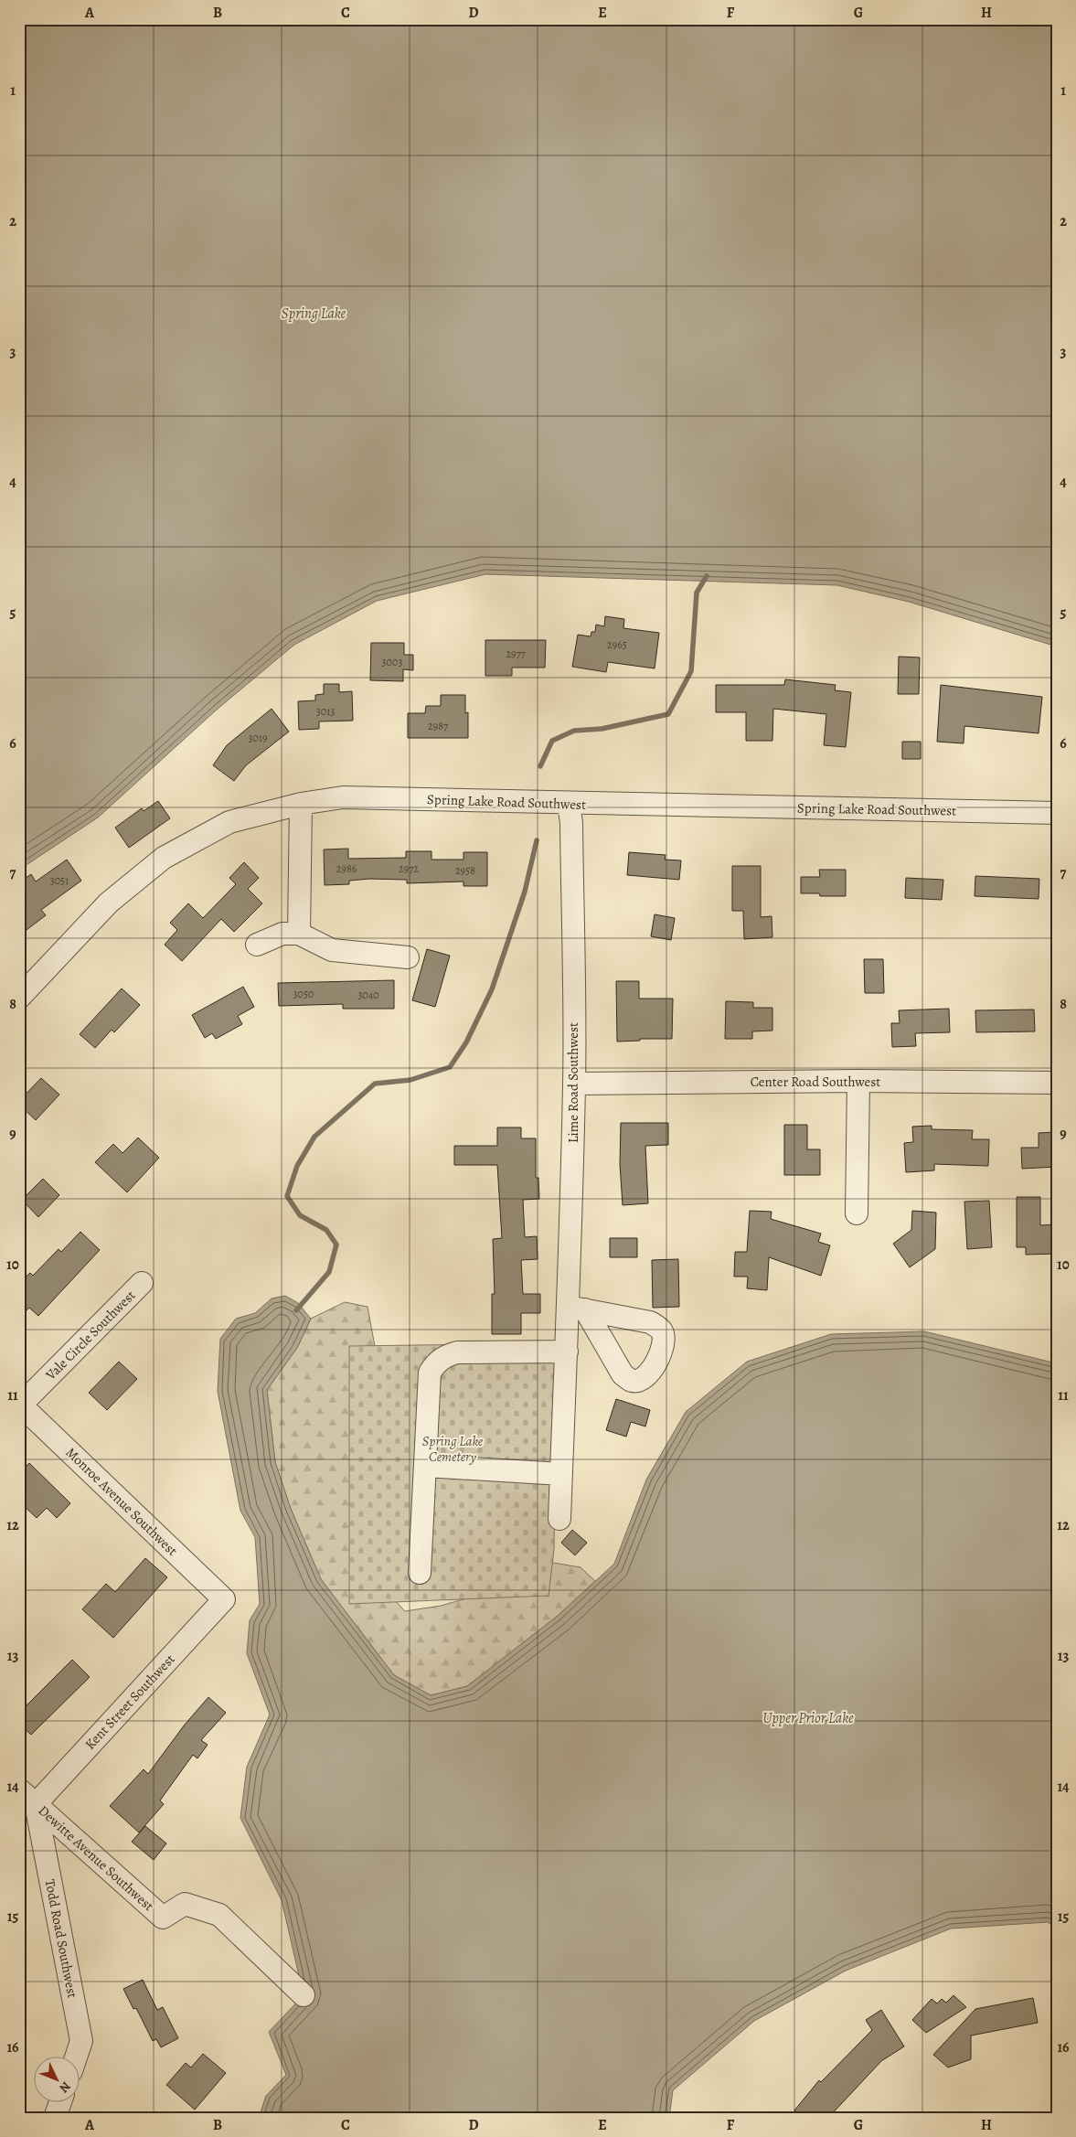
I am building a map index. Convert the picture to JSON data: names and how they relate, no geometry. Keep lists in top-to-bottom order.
{
  "streets": {
    "street": [
      "Spring Lake Road Southwest",
      "Center Road Southwest",
      "Lime Road Southwest",
      "Vale Circle Southwest",
      "Monroe Avenue Southwest",
      "Kent Street Southwest",
      "Dewitte Avenue Southwest",
      "Todd Road Southwest"
    ]
  },
  "crossings": [
    ["Spring Lake Road Southwest", "Lime Road Southwest"],
    ["Center Road Southwest", "Lime Road Southwest"],
    ["Vale Circle Southwest", "Monroe Avenue Southwest"],
    ["Monroe Avenue Southwest", "Kent Street Southwest"],
    ["Kent Street Southwest", "Dewitte Avenue Southwest"],
    ["Kent Street Southwest", "Todd Road Southwest"],
    ["Dewitte Avenue Southwest", "Todd Road Southwest"]
  ],
  "water": ["Spring Lake", "Upper Prior Lake"],
  "parks": ["Spring Lake Cemetery"],
  "house_numbers": [
    "2965",
    "2977",
    "3003",
    "3013",
    "2987",
    "3019",
    "2986",
    "2972",
    "2958",
    "3051",
    "3050",
    "3040"
  ],
  "north": "bottom right",
  "grid": {
    "columns": [
      "A",
      "B",
      "C",
      "D",
      "E",
      "F",
      "G",
      "H"
    ],
    "rows": [
      "1",
      "2",
      "3",
      "4",
      "5",
      "6",
      "7",
      "8",
      "9",
      "10",
      "11",
      "12",
      "13",
      "14",
      "15",
      "16"
    ]
  }
}
